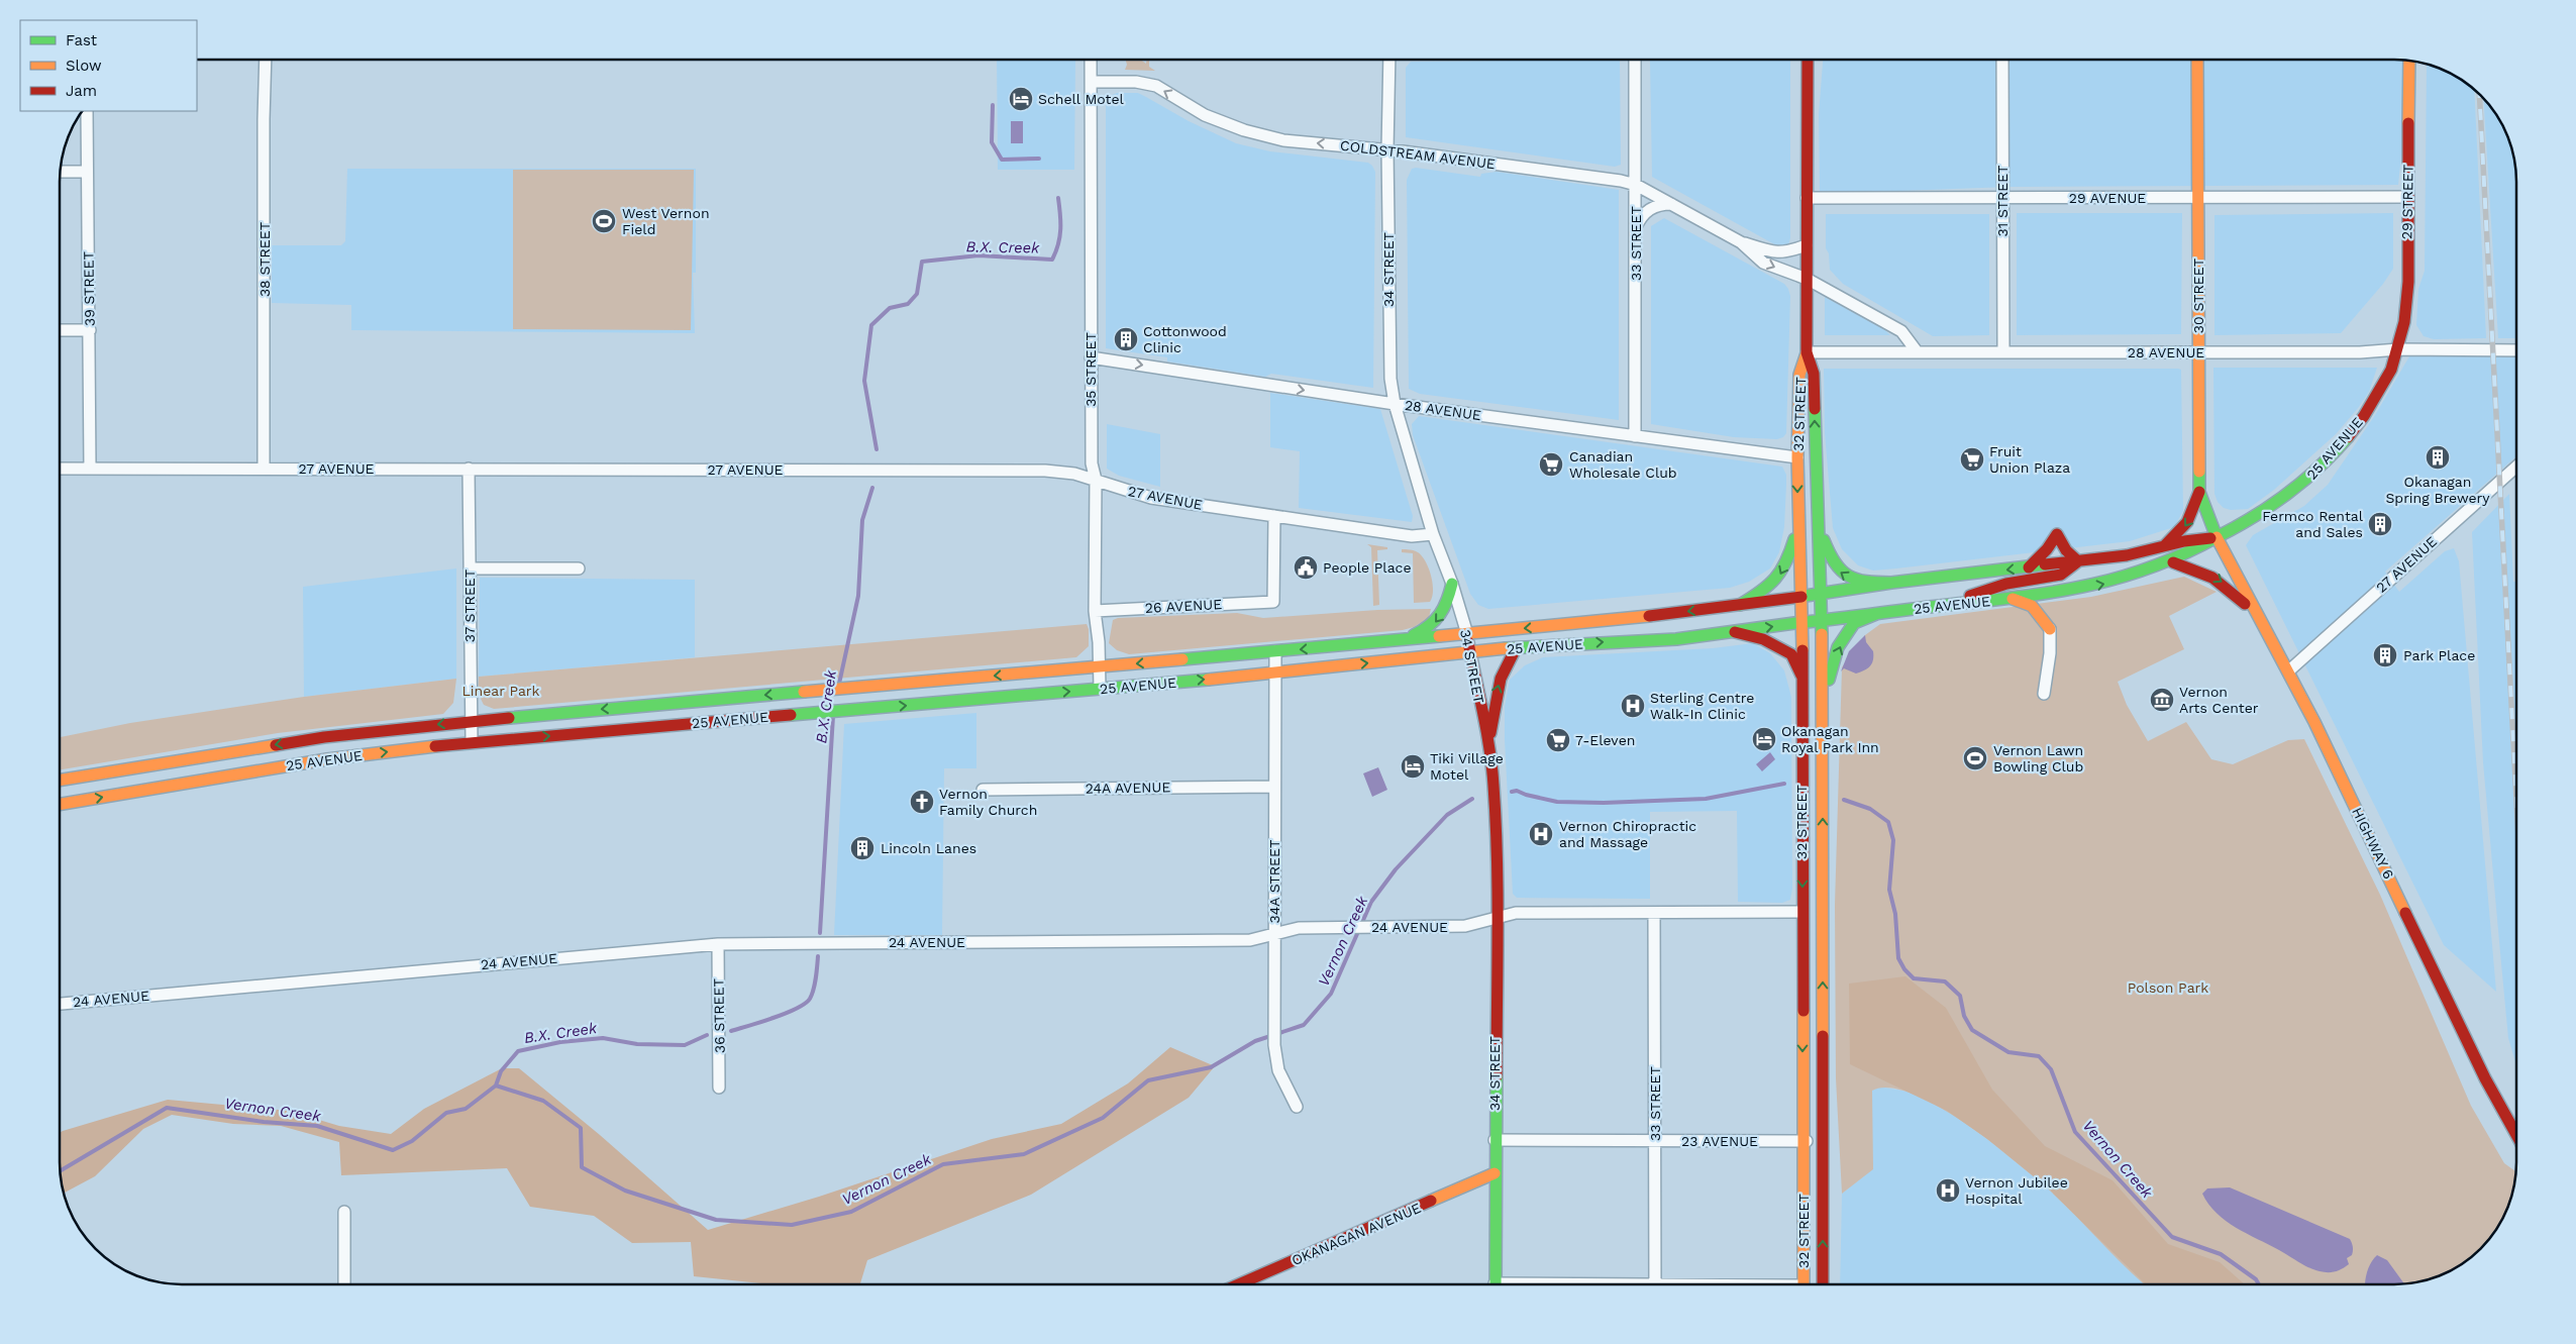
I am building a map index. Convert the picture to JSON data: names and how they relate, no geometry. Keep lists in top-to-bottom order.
{
  "streets": {
    "main road": [
      "29 STREET",
      "34 STREET",
      "30 STREET",
      "32 STREET",
      "25 AVENUE",
      "HIGHWAY 6",
      "OKANAGAN AVENUE"
    ],
    "street": [
      "COLDSTREAM AVENUE",
      "29 AVENUE",
      "31 STREET",
      "33 STREET",
      "38 STREET",
      "39 STREET",
      "28 AVENUE",
      "35 STREET",
      "27 AVENUE",
      "37 STREET",
      "26 AVENUE",
      "24A AVENUE",
      "34A STREET",
      "24 AVENUE",
      "36 STREET",
      "23 AVENUE"
    ]
  },
  "crossings": [
    ["COLDSTREAM AVENUE", "33 STREET"],
    ["COLDSTREAM AVENUE", "34 STREET"],
    ["COLDSTREAM AVENUE", "28 AVENUE"],
    ["COLDSTREAM AVENUE", "35 STREET"],
    ["COLDSTREAM AVENUE", "32 STREET"],
    ["29 AVENUE", "31 STREET"],
    ["29 AVENUE", "29 STREET"],
    ["29 AVENUE", "30 STREET"],
    ["29 AVENUE", "32 STREET"],
    ["31 STREET", "28 AVENUE"],
    ["29 STREET", "28 AVENUE"],
    ["29 STREET", "25 AVENUE"],
    ["33 STREET", "28 AVENUE"],
    ["33 STREET", "24 AVENUE"],
    ["33 STREET", "23 AVENUE"],
    ["38 STREET", "27 AVENUE"],
    ["34 STREET", "28 AVENUE"],
    ["34 STREET", "25 AVENUE"],
    ["34 STREET", "27 AVENUE"],
    ["34 STREET", "24 AVENUE"],
    ["34 STREET", "23 AVENUE"],
    ["34 STREET", "OKANAGAN AVENUE"],
    ["39 STREET", "27 AVENUE"],
    ["30 STREET", "28 AVENUE"],
    ["30 STREET", "25 AVENUE"],
    ["30 STREET", "HIGHWAY 6"],
    ["28 AVENUE", "35 STREET"],
    ["28 AVENUE", "32 STREET"],
    ["28 AVENUE", "25 AVENUE"],
    ["35 STREET", "25 AVENUE"],
    ["35 STREET", "27 AVENUE"],
    ["35 STREET", "26 AVENUE"],
    ["32 STREET", "25 AVENUE"],
    ["32 STREET", "24 AVENUE"],
    ["32 STREET", "23 AVENUE"],
    ["25 AVENUE", "37 STREET"],
    ["25 AVENUE", "HIGHWAY 6"],
    ["25 AVENUE", "34A STREET"],
    ["27 AVENUE", "37 STREET"],
    ["27 AVENUE", "26 AVENUE"],
    ["27 AVENUE", "HIGHWAY 6"],
    ["24A AVENUE", "34A STREET"],
    ["34A STREET", "24 AVENUE"],
    ["24 AVENUE", "36 STREET"]
  ],
  "water": ["B.X. Creek", "Vernon Creek"],
  "parks": ["Linear Park", "Polson Park"],
  "places": {
    "hotel": ["Schell Motel", "Okanagan Royal Park Inn", "Tiki Village Motel"],
    "sports": ["West Vernon Field", "Vernon Lawn Bowling Club"],
    "building": [
      "Cottonwood Clinic",
      "Okanagan Spring Brewery",
      "Fermco Rental and Sales",
      "Park Place",
      "Lincoln Lanes"
    ],
    "supermarket": ["Fruit Union Plaza", "Canadian Wholesale Club", "7-Eleven"],
    "public building": ["People Place"],
    "museum": ["Vernon Arts Center"],
    "hospital": ["Sterling Centre Walk-In Clinic", "Vernon Chiropractic and Massage", "Vernon Jubilee Hospital"],
    "church": ["Vernon Family Church"]
  },
  "legend": ["Fast", "Slow", "Jam"]
}
